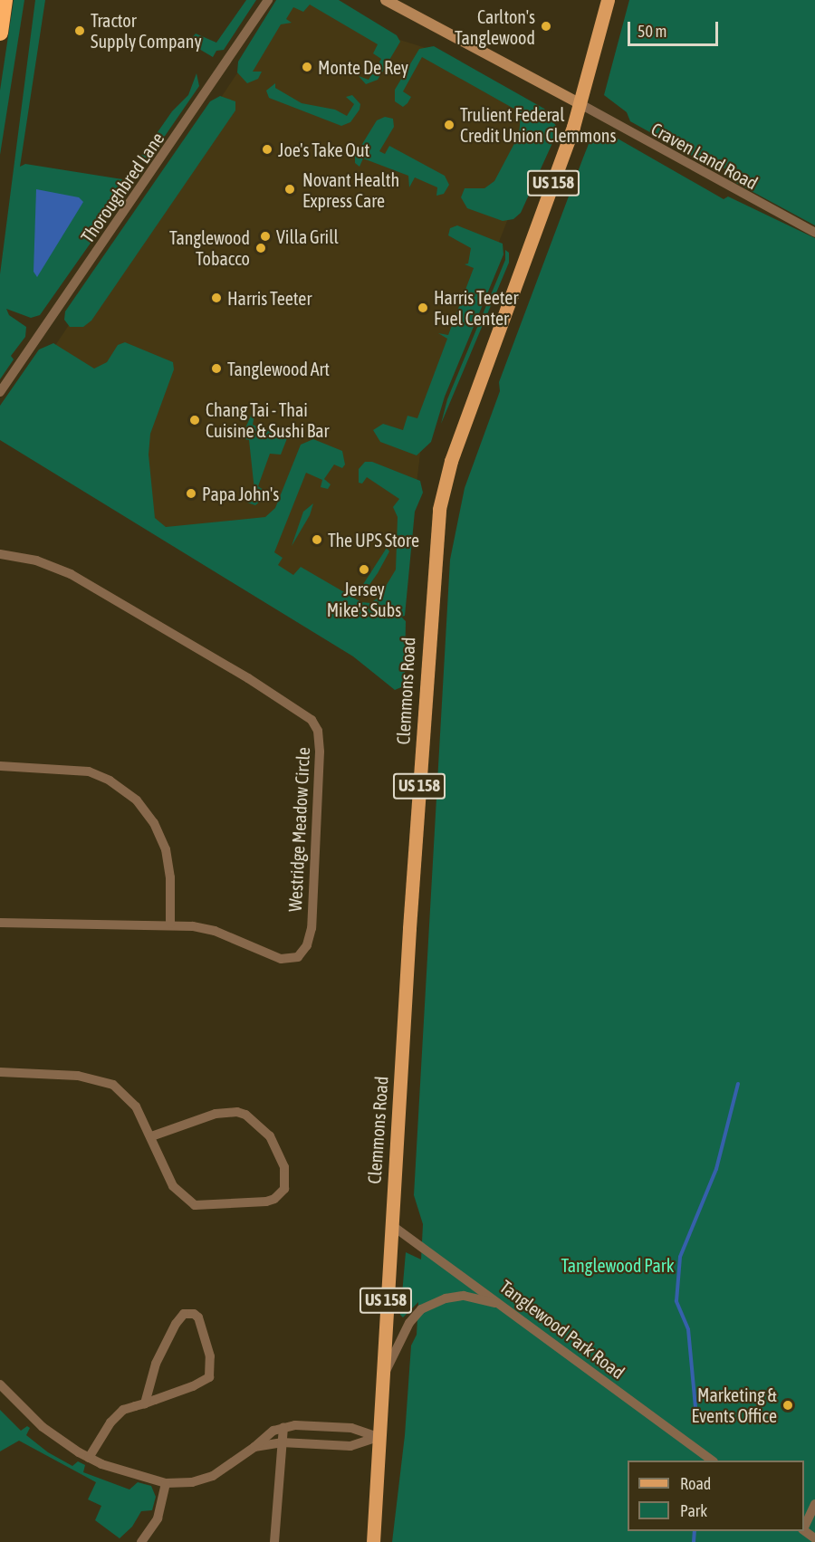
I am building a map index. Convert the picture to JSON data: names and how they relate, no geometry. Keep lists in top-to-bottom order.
{
  "streets": {
    "main road": ["US 158", "Clemmons Road"],
    "street": [
      "Craven Land Road",
      "Thoroughbred Lane",
      "Westridge Meadow Circle",
      "Tanglewood Park Road"
    ]
  },
  "crossings": [
    ["Craven Land Road", "Clemmons Road"],
    ["Clemmons Road", "Tanglewood Park Road"]
  ],
  "parks": ["Tanglewood Park"],
  "places": [
    "Carlton's Tanglewood",
    "Tractor Supply Company",
    "Monte De Rey",
    "Trulient Federal Credit Union Clemmons",
    "Joe's Take Out",
    "Novant Health Express Care",
    "Villa Grill",
    "Tanglewood Tobacco",
    "Harris Teeter",
    "Harris Teeter Fuel Center",
    "Tanglewood Art",
    "Chang Tai - Thai Cuisine & Sushi Bar",
    "Papa John's",
    "The UPS Store",
    "Jersey Mike's Subs",
    "Marketing & Events Office"
  ],
  "legend": ["Road", "Park"],
  "scale_bar": "50 m"
}
